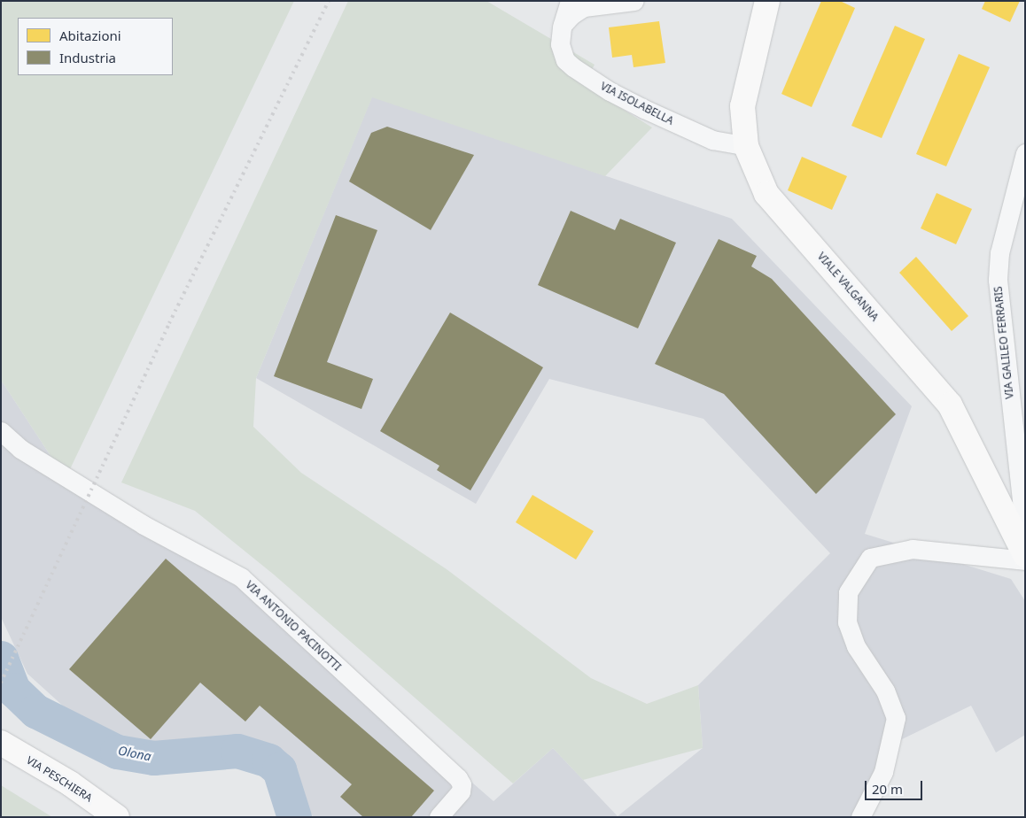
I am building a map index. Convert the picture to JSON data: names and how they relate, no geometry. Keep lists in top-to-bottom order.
{
  "streets": {
    "main road": ["VIALE VALGANNA", "VIA PESCHIERA"],
    "street": ["VIA ISOLABELLA", "VIA GALILEO FERRARIS", "VIA ANTONIO PACINOTTI"]
  },
  "crossings": [
    ["VIA ISOLABELLA", "VIALE VALGANNA"]
  ],
  "water": ["Olona"],
  "legend": ["Abitazioni", "Industria"],
  "scale_bar": "20 m"
}
